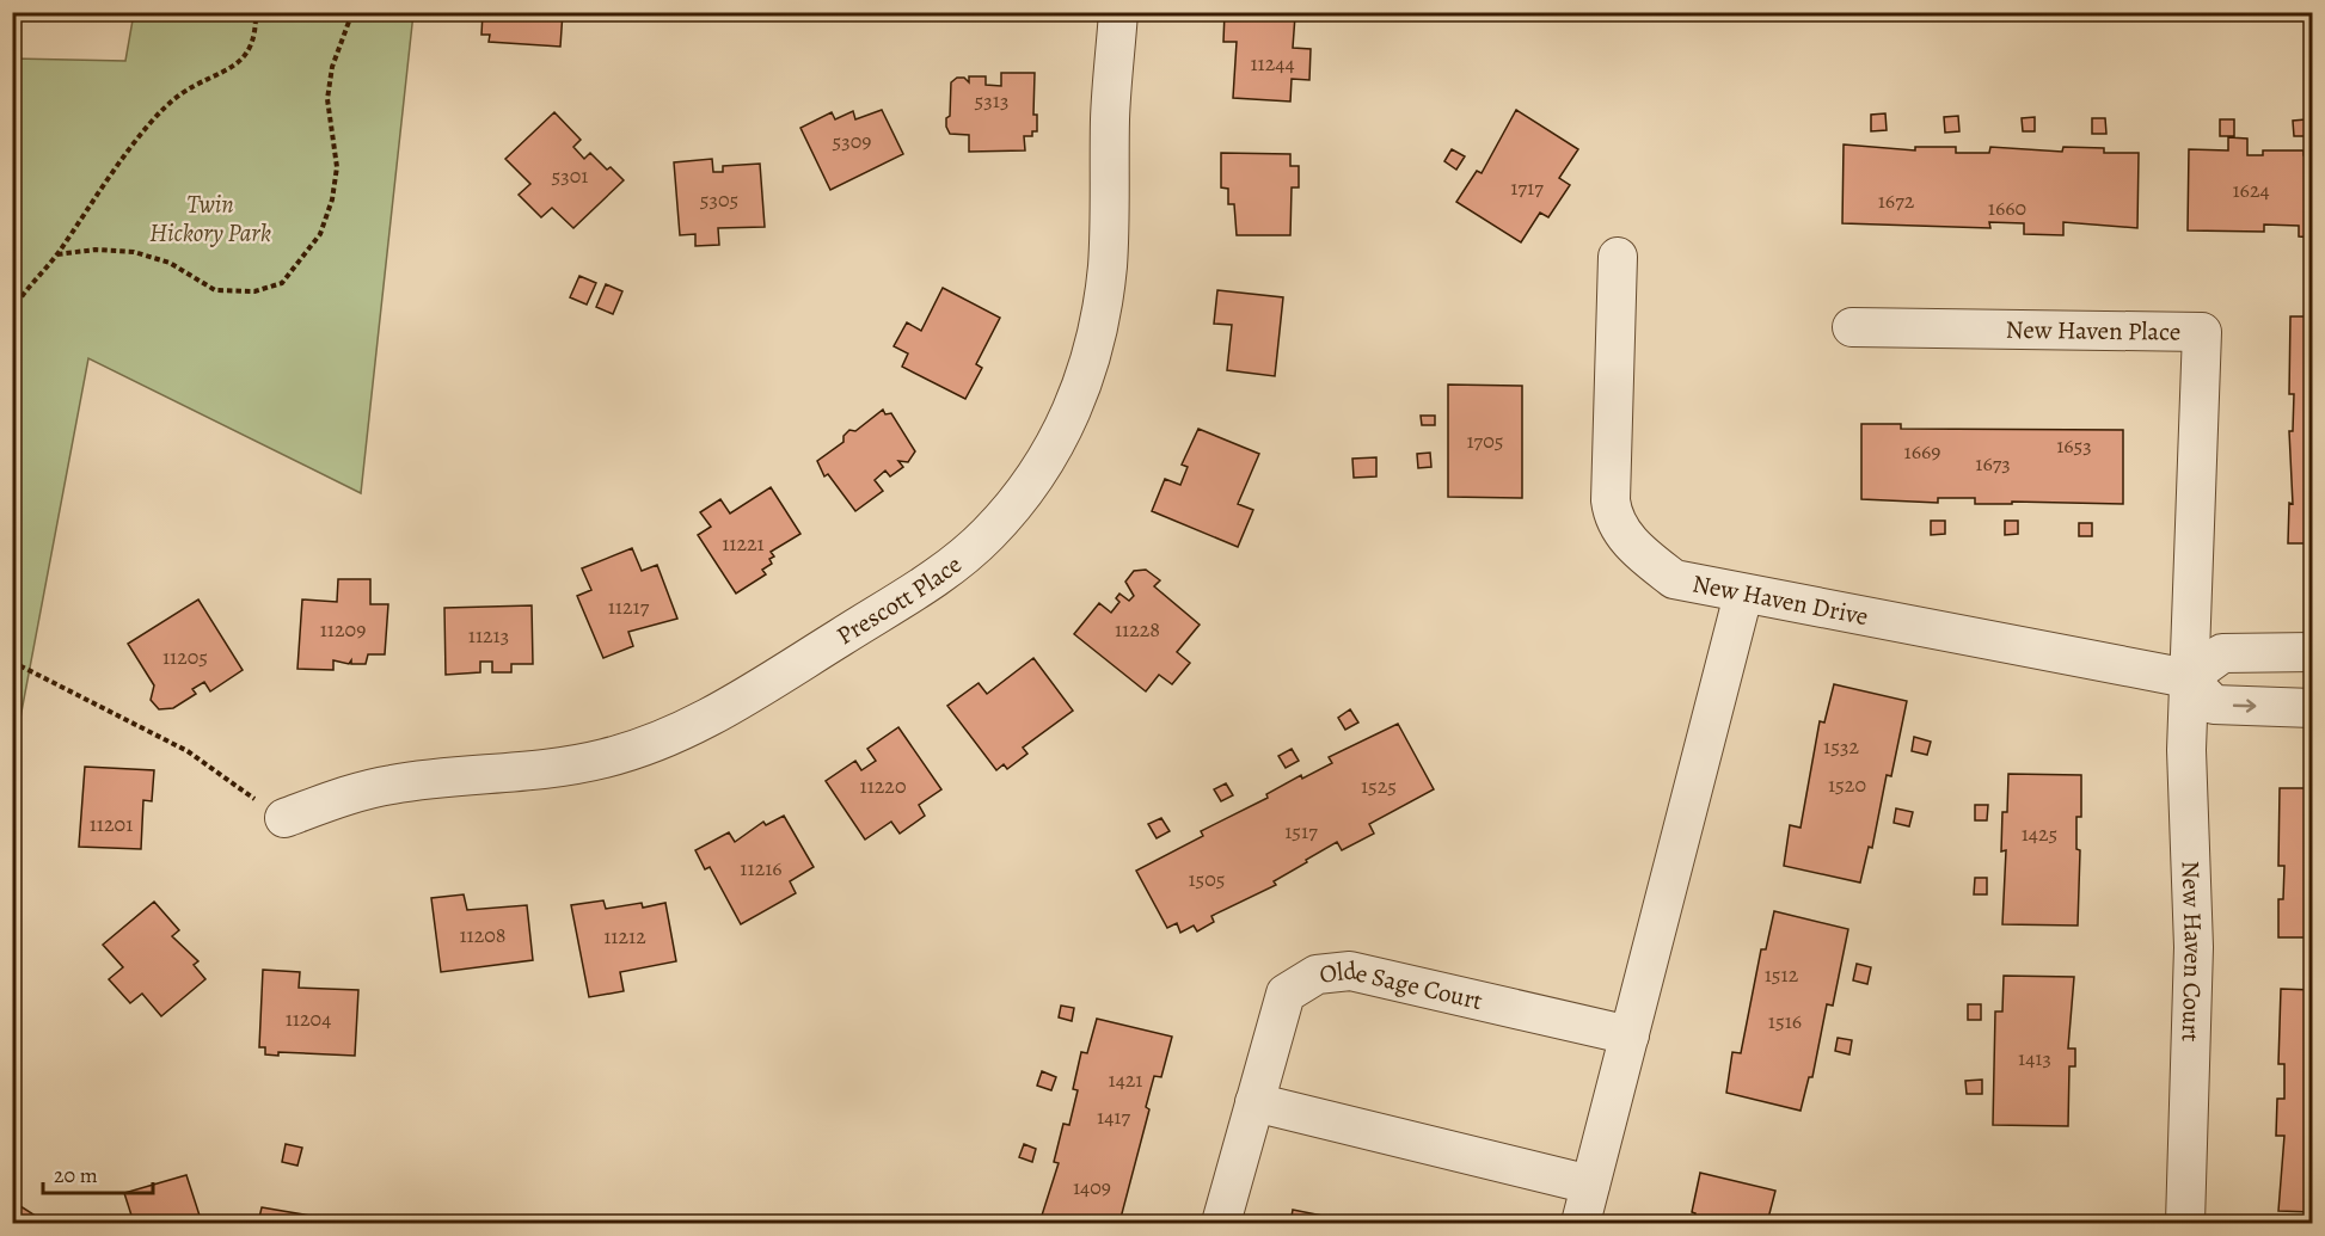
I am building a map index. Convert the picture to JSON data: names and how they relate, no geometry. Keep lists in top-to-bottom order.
{
  "streets": {
    "street": [
      "New Haven Place",
      "Prescott Place",
      "New Haven Drive",
      "New Haven Court",
      "Olde Sage Court"
    ]
  },
  "crossings": [
    ["New Haven Place", "New Haven Drive"],
    ["New Haven Place", "New Haven Court"],
    ["New Haven Drive", "New Haven Court"]
  ],
  "parks": ["Twin Hickory Park"],
  "house_numbers": [
    "11244",
    "5313",
    "5309",
    "5301",
    "1717",
    "1624",
    "5305",
    "1672",
    "1660",
    "1705",
    "1653",
    "1669",
    "1673",
    "11221",
    "11217",
    "11209",
    "11228",
    "11213",
    "11205",
    "1532",
    "1520",
    "11220",
    "1525",
    "11201",
    "1517",
    "1425",
    "11216",
    "1505",
    "11208",
    "11212",
    "1512",
    "11204",
    "1516",
    "1413",
    "1421",
    "1417",
    "1409"
  ],
  "scale_bar": "20 m"
}
